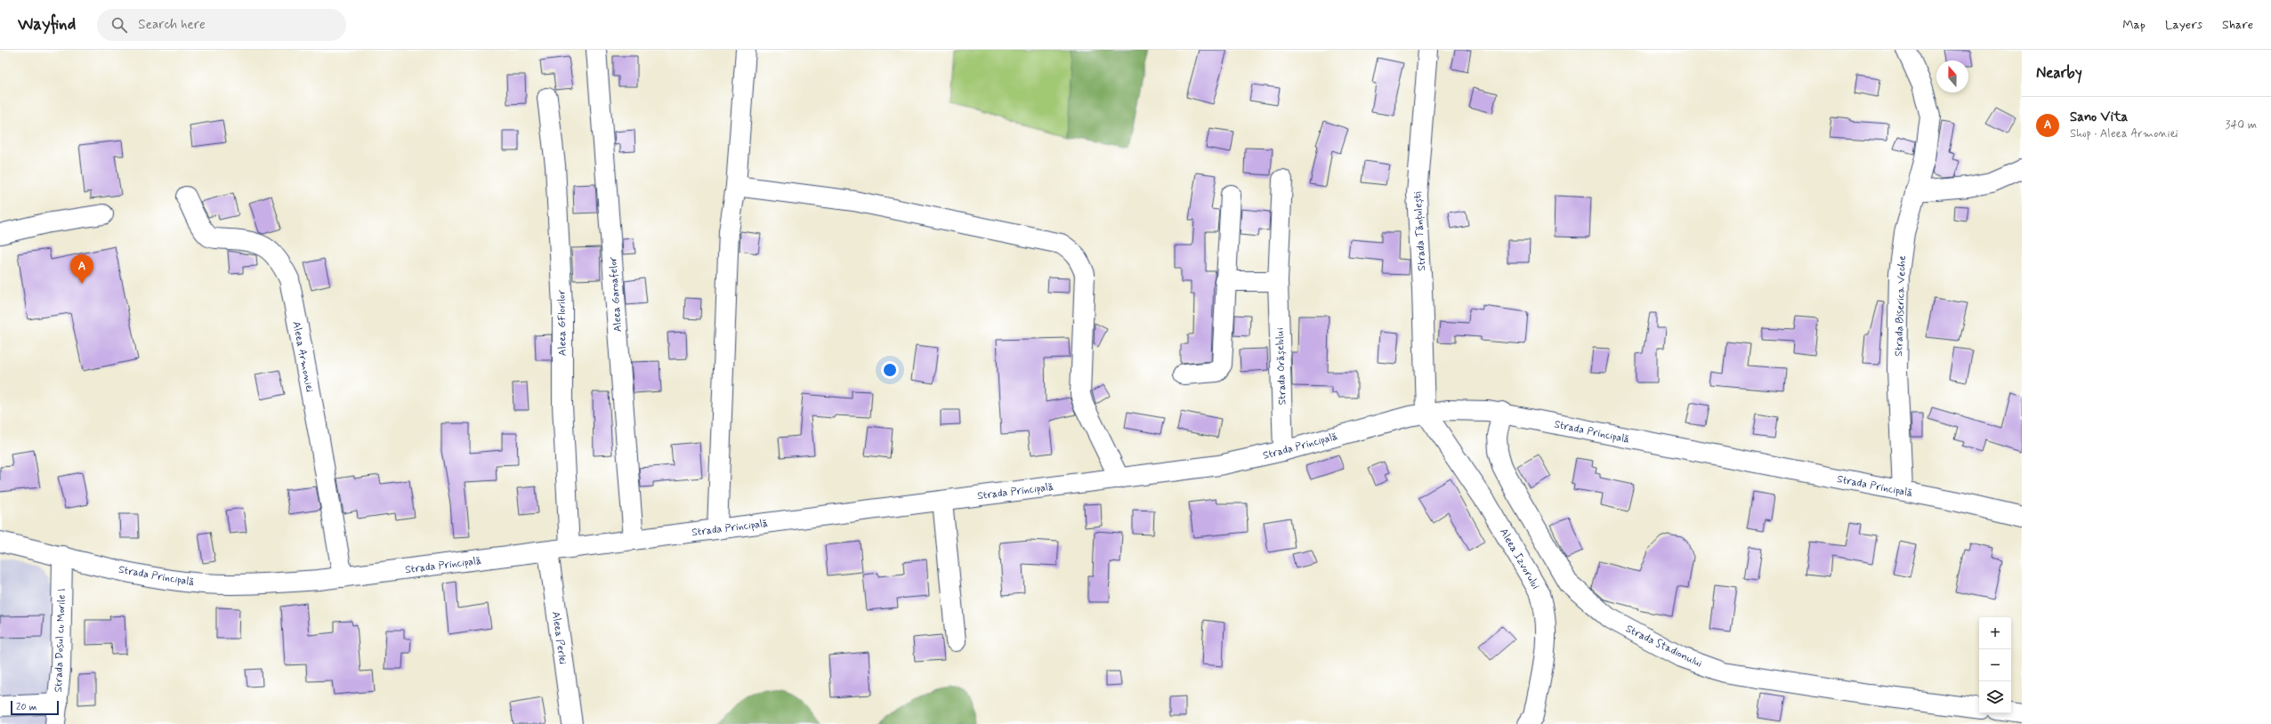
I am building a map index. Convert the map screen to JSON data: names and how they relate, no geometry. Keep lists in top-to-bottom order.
{
  "streets": {
    "street": [
      "Strada Tănțulești",
      "Aleea Garoafelor",
      "Strada Biserica Veche",
      "Aleea GFlorilor",
      "Aleea Armoniei",
      "Strada Orășelului",
      "Strada Principală",
      "Aleea Izvorului",
      "Aleea Perlei",
      "Strada Dosul cu Morile I",
      "Strada Stadionului"
    ]
  },
  "crossings": [
    ["Strada Tănțulești", "Strada Principală"],
    ["Strada Tănțulești", "Aleea Izvorului"],
    ["Aleea Garoafelor", "Strada Principală"],
    ["Strada Biserica Veche", "Strada Principală"],
    ["Aleea GFlorilor", "Strada Principală"],
    ["Aleea Armoniei", "Strada Principală"],
    ["Strada Orășelului", "Strada Principală"],
    ["Strada Principală", "Aleea Izvorului"],
    ["Strada Principală", "Aleea Perlei"],
    ["Strada Principală", "Strada Dosul cu Morile I"],
    ["Strada Principală", "Strada Stadionului"]
  ],
  "scale_bar": "20 m",
  "north": "top",
  "page": {
    "header": "Wayfind",
    "search": "Search here",
    "nav": ["Map", "Layers", "Share"],
    "heading": "Nearby",
    "list": [
      {
        "mark": "A",
        "name": "Sano Vita",
        "note": "Shop · Aleea Armoniei",
        "value": "340 m"
      }
    ],
    "pins": "A",
    "map_buttons": ["+", "−"],
    "scale": "20 m"
  }
}
